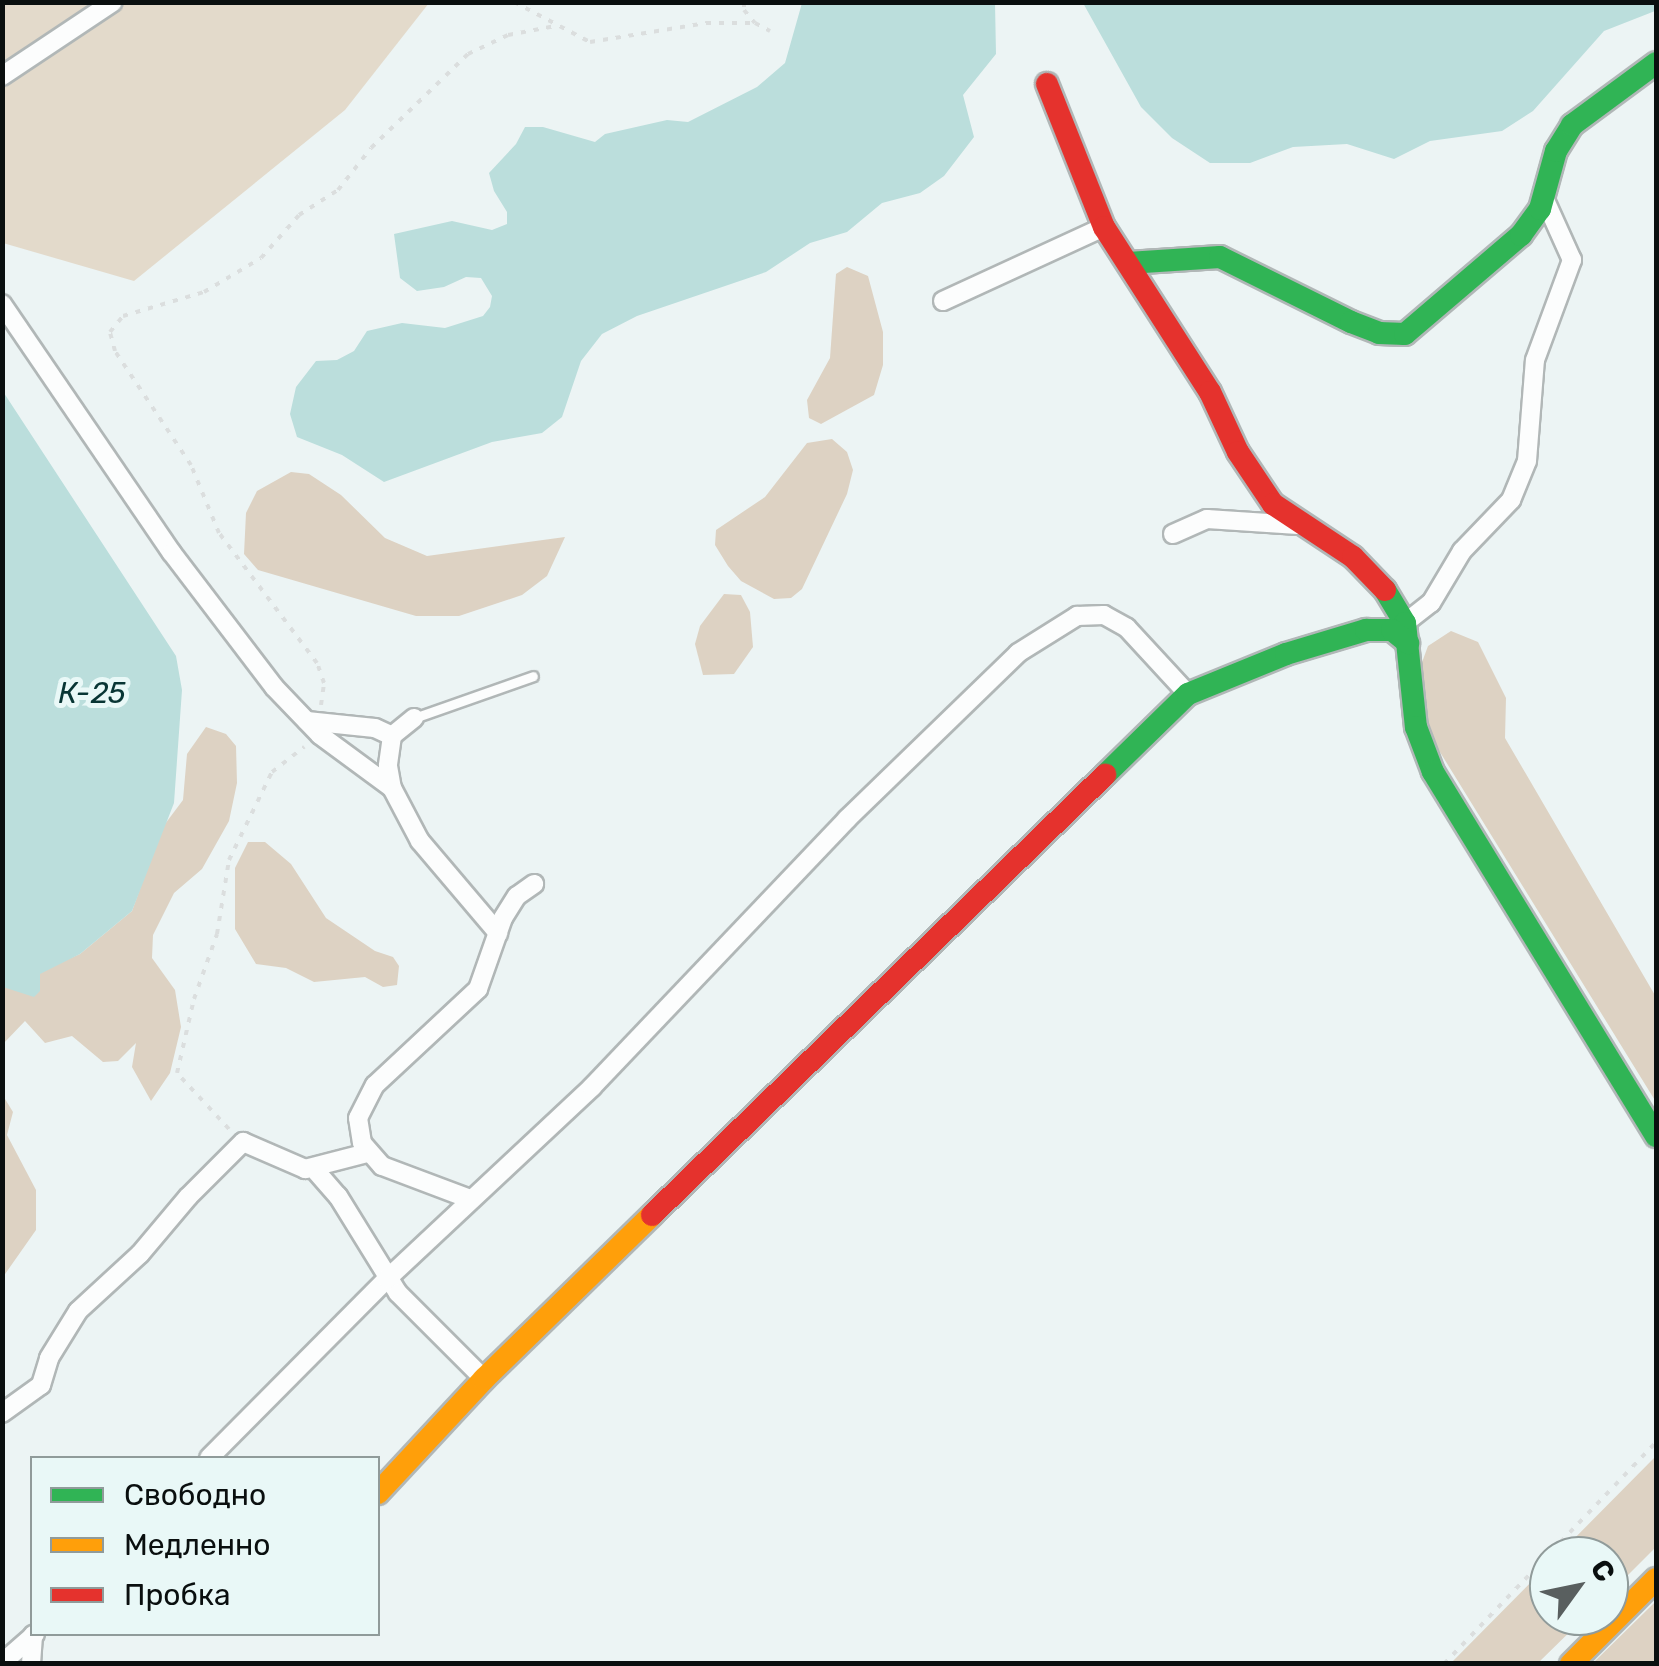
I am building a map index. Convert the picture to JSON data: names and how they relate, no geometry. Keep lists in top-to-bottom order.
{
  "water": ["К-25"],
  "legend": ["Свободно", "Медленно", "Пробка"],
  "north": "top right"
}
